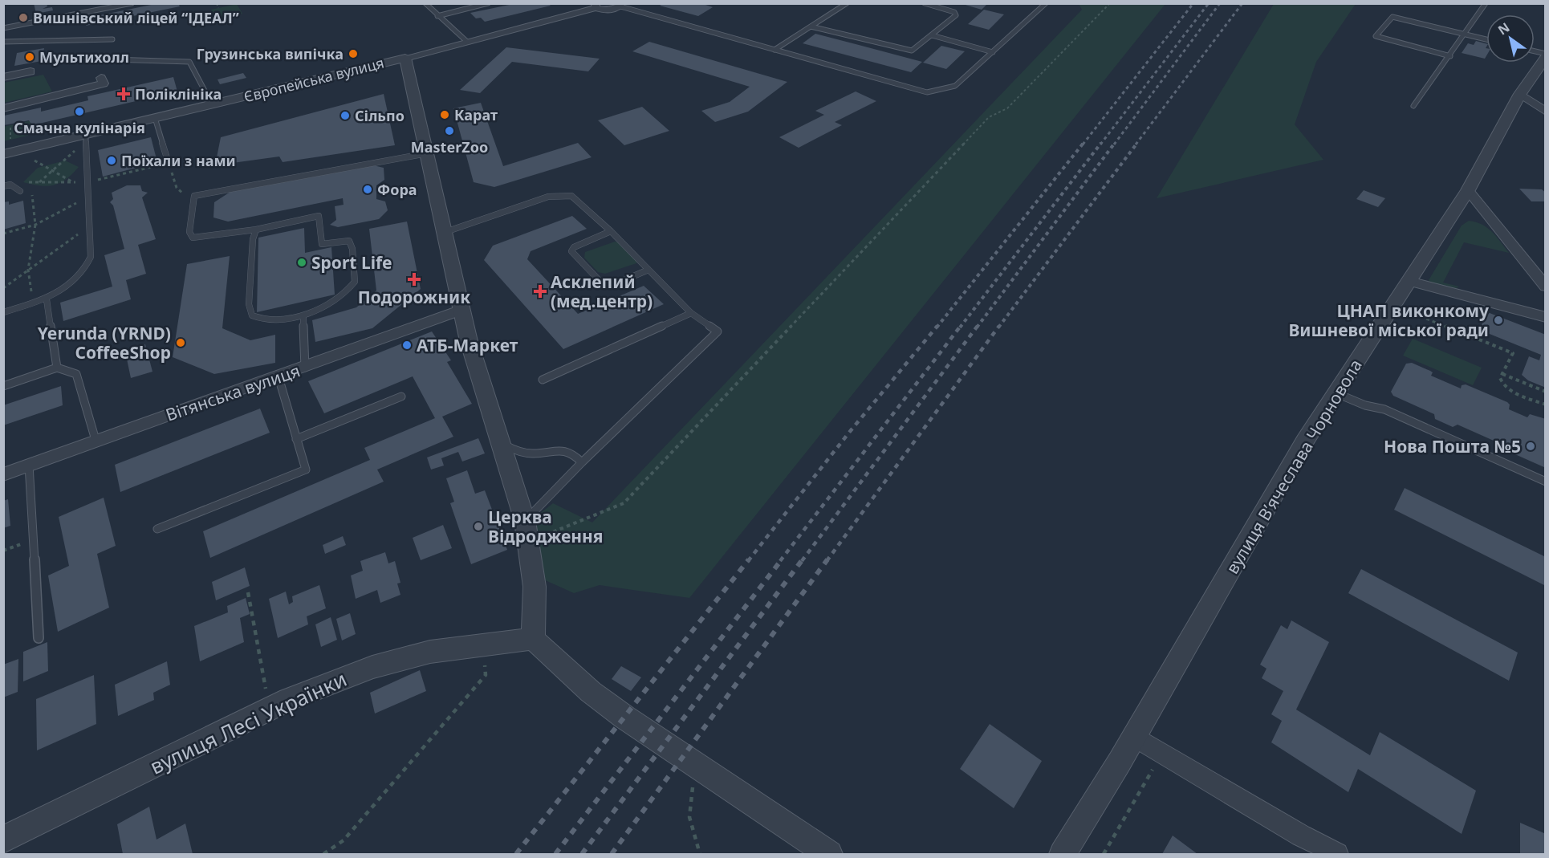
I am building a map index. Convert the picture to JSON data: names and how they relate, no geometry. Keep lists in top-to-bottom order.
{
  "streets": {
    "street": [
      "Європейська вулиця",
      "Вітянська вулиця",
      "вулиця Вʼячеслава Чорновола",
      "вулиця Лесі Українки"
    ]
  },
  "places": {
    "other": [
      "Вишнівський ліцей “ІДЕАЛ”",
      "Грузинська випічка",
      "Мультихолл",
      "Смачна кулінарія",
      "Карат",
      "Сільпо",
      "MasterZoo",
      "Поїхали з нами",
      "Фора",
      "Sport Life",
      "ЦНАП виконкому Вишневої міської ради",
      "Yerunda (YRND) CoffeeShop",
      "АТБ-Маркет",
      "Нова Пошта №5",
      "Церква Відродження"
    ],
    "health": ["Поліклініка", "Подорожник", "Асклепий (мед.центр)"]
  },
  "north": "top left"
}
